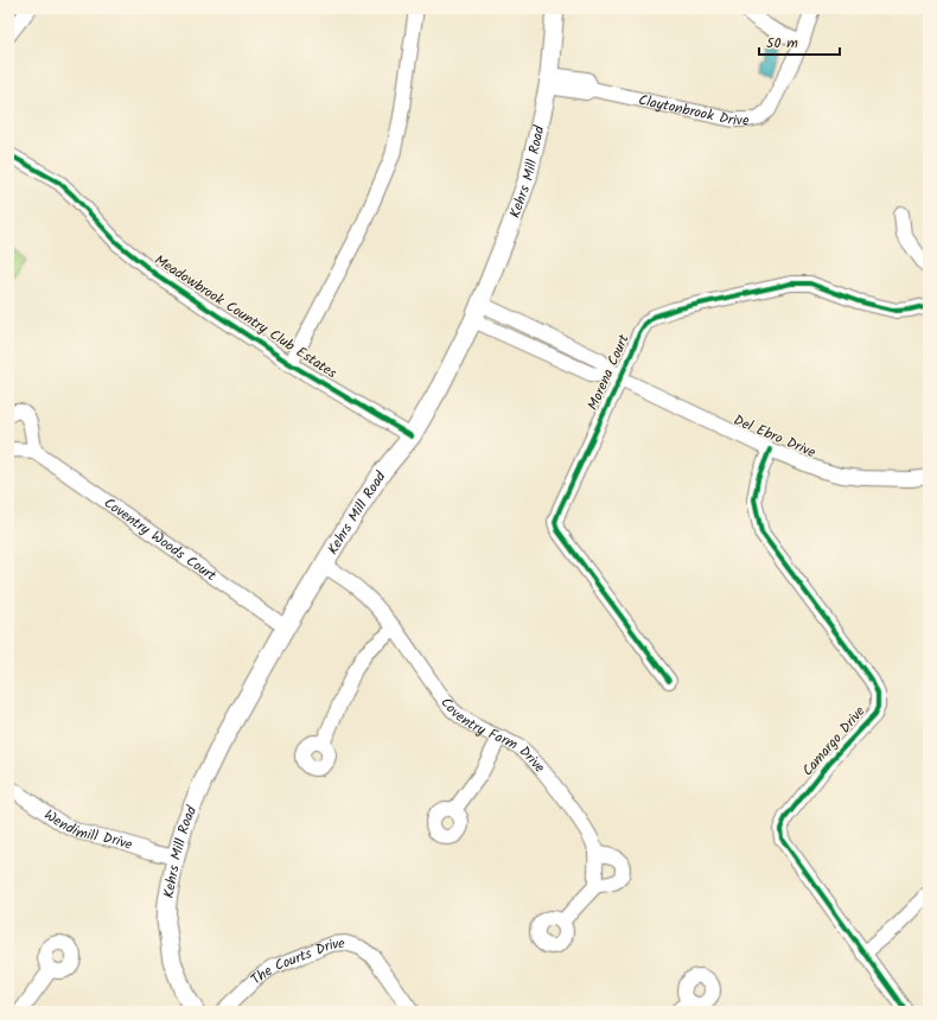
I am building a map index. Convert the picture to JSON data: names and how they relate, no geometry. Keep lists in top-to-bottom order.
{
  "streets": {
    "main road": ["Kehrs Mill Road"],
    "street": [
      "Claytonbrook Drive",
      "Meadowbrook Country Club Estates",
      "Morena Court",
      "Del Ebro Drive",
      "Coventry Woods Court",
      "Coventry Farm Drive",
      "Camargo Drive",
      "Wendimill Drive",
      "The Courts Drive"
    ]
  },
  "crossings": [
    ["Claytonbrook Drive", "Kehrs Mill Road"],
    ["Kehrs Mill Road", "Meadowbrook Country Club Estates"],
    ["Kehrs Mill Road", "Del Ebro Drive"],
    ["Kehrs Mill Road", "Coventry Woods Court"],
    ["Kehrs Mill Road", "Coventry Farm Drive"],
    ["Kehrs Mill Road", "Wendimill Drive"],
    ["Morena Court", "Del Ebro Drive"],
    ["Del Ebro Drive", "Camargo Drive"]
  ],
  "scale_bar": "50 m"
}
